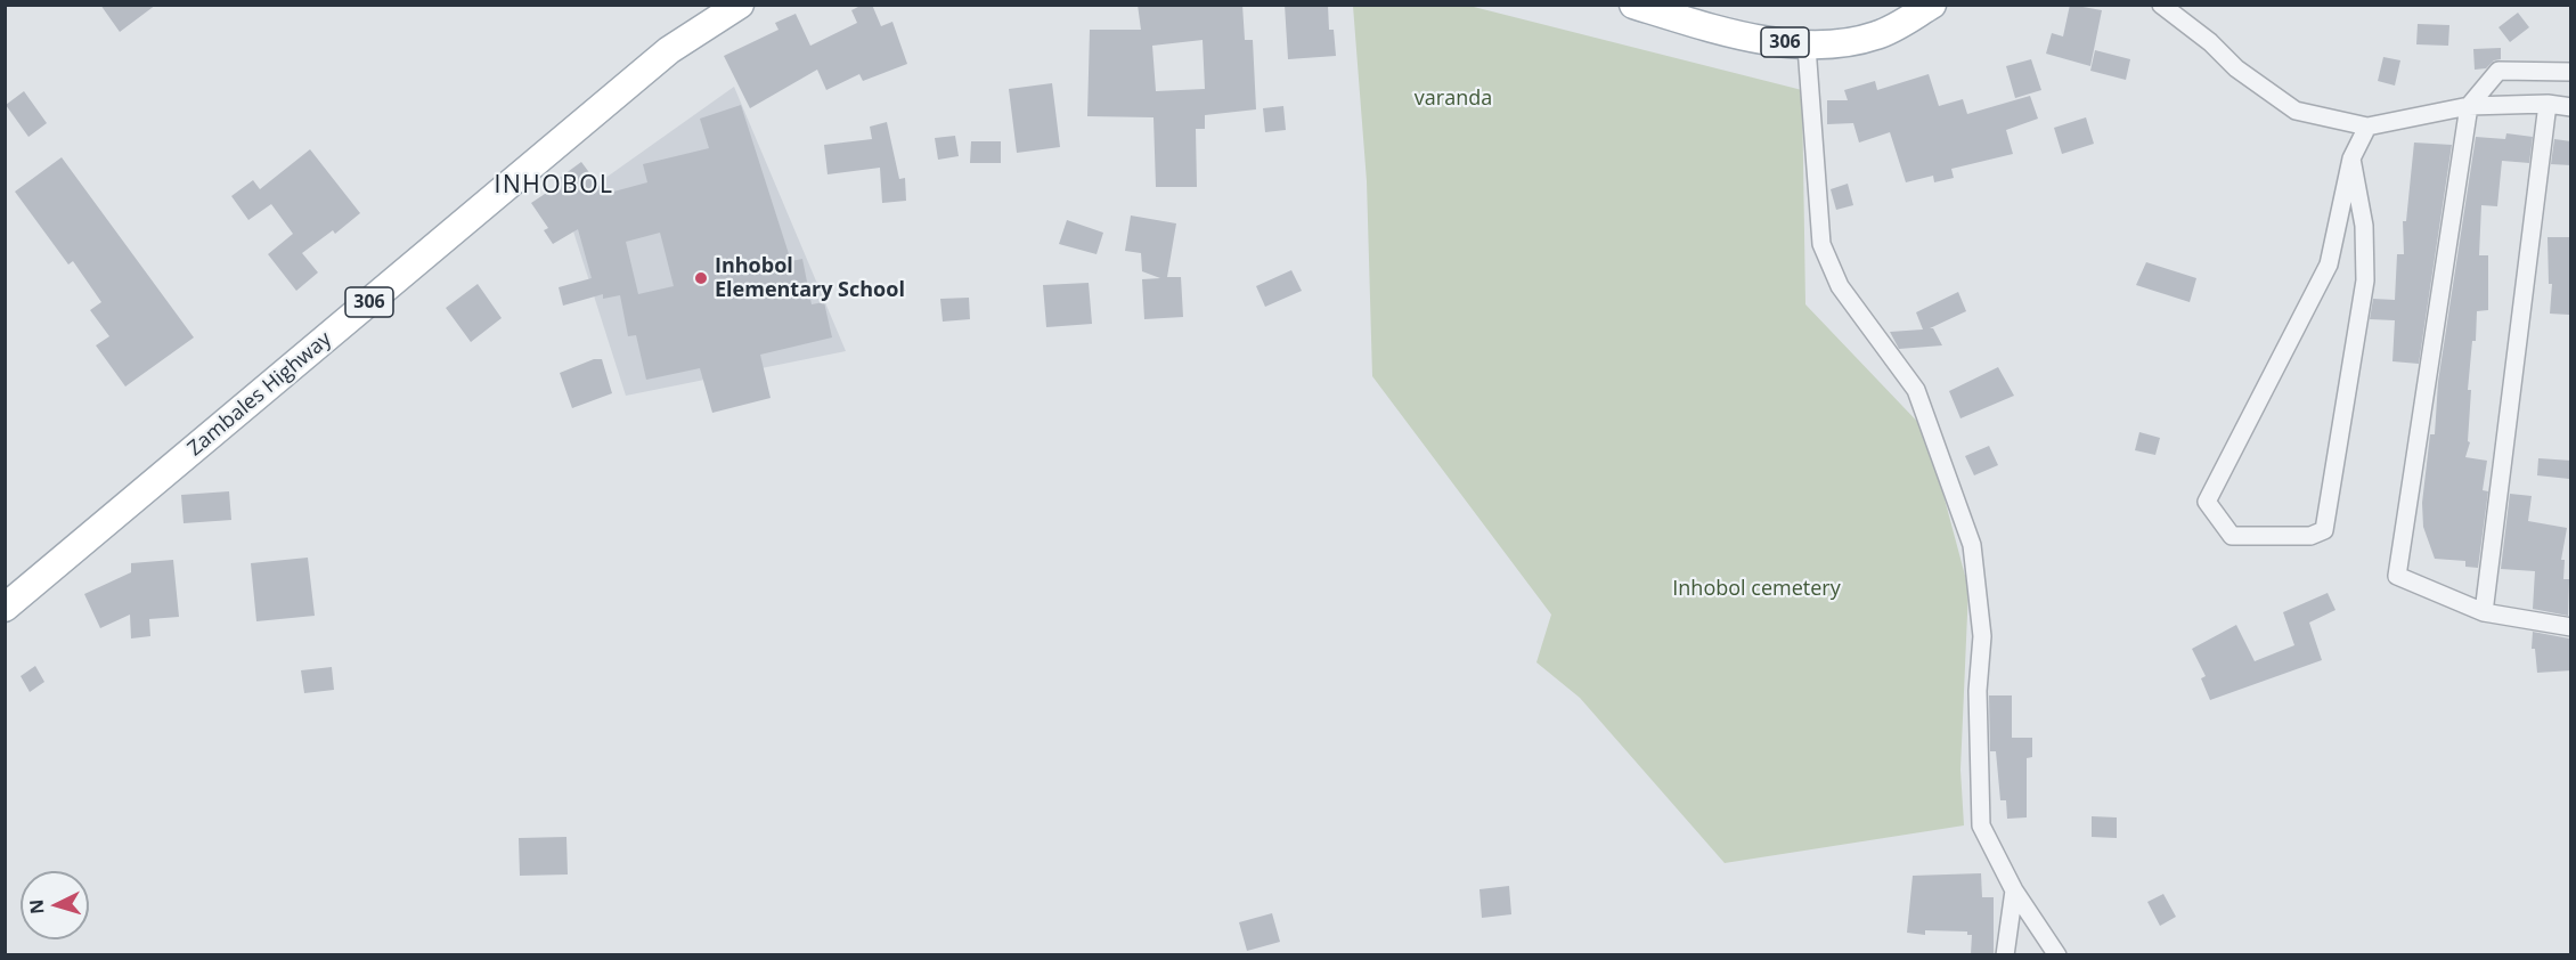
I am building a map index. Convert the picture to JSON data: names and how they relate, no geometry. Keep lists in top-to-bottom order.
{
  "streets": {
    "main road": ["306", "Zambales Highway"]
  },
  "districts": ["INHOBOL"],
  "parks": ["varanda", "Inhobol cemetery"],
  "places": ["Inhobol Elementary School"],
  "north": "left"
}
